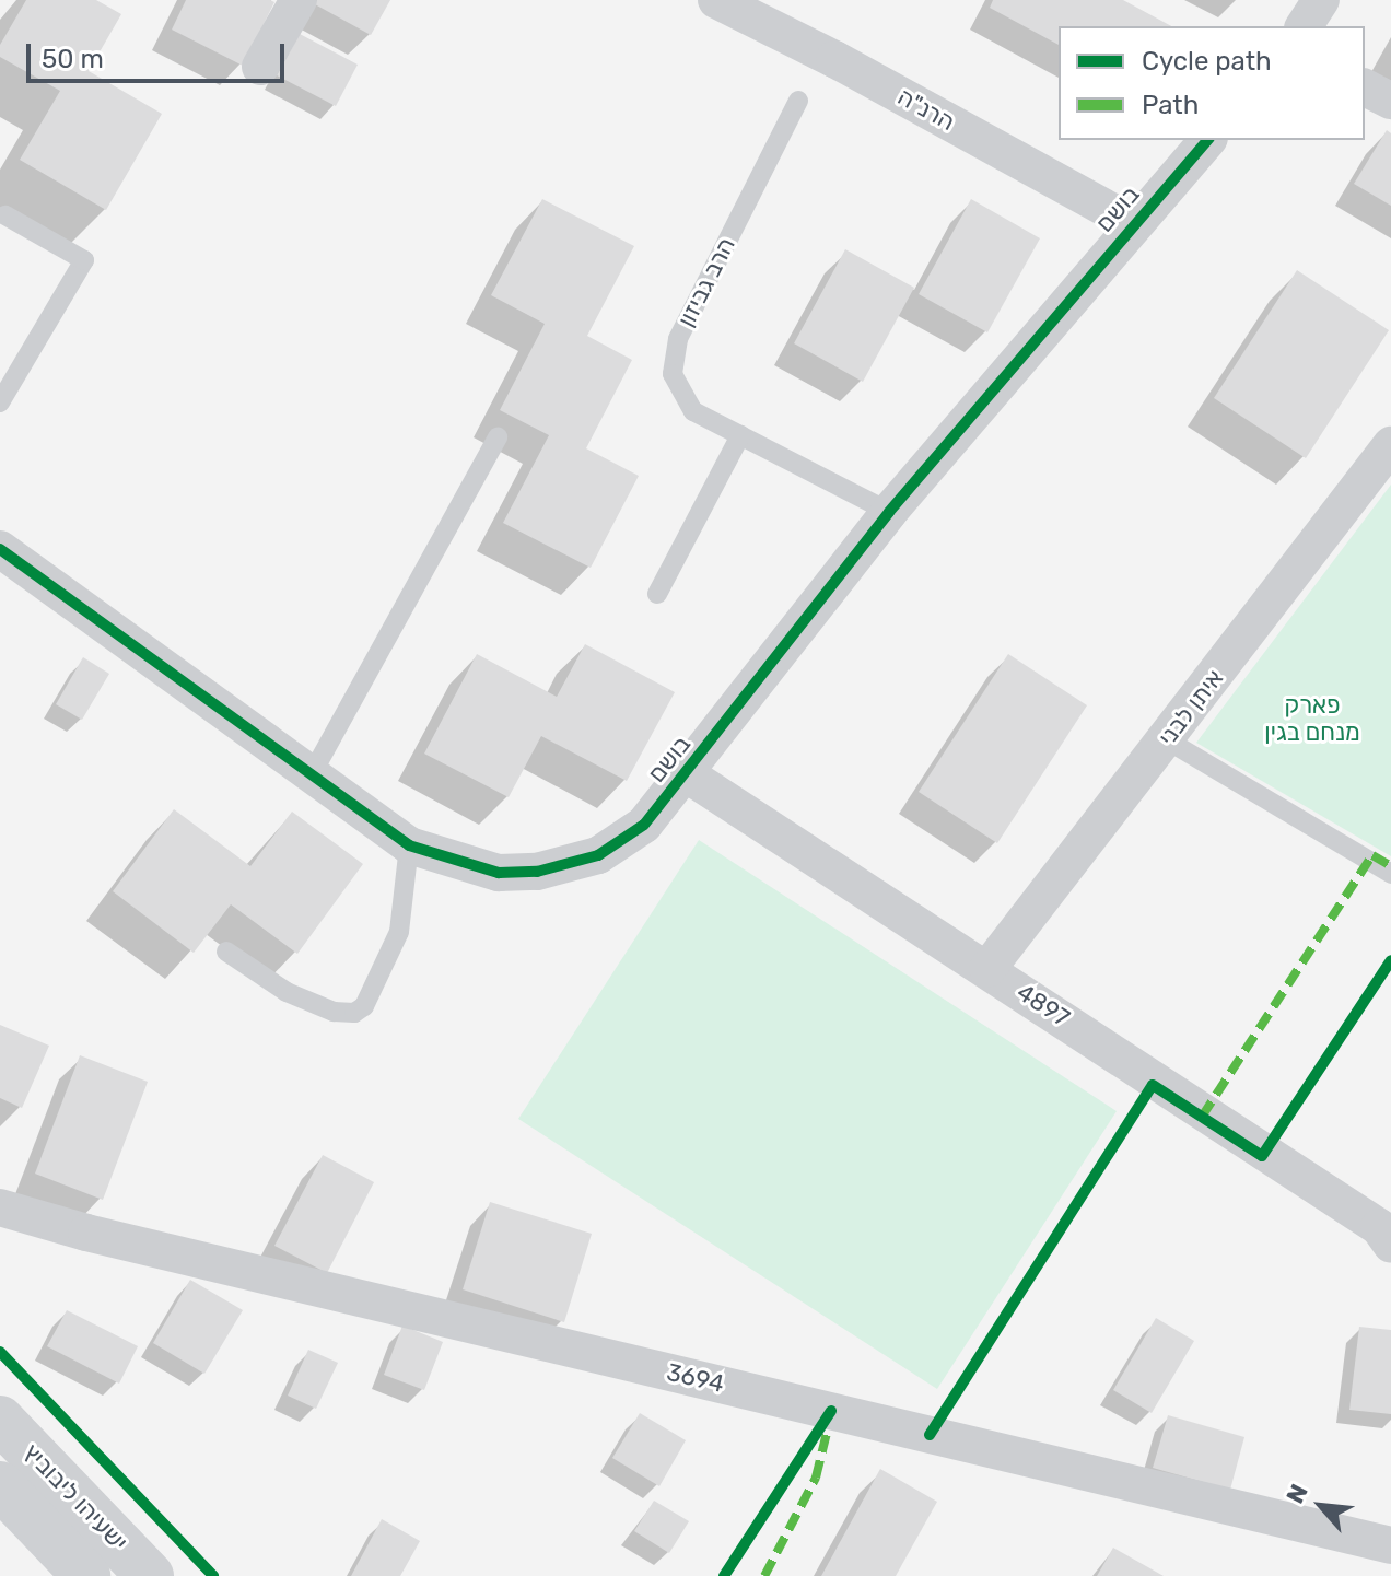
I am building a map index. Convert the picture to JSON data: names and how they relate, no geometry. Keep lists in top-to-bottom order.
{
  "streets": {
    "street": [
      "הרנ\"ה",
      "בושם",
      "איתן לבני",
      "4897",
      "3694",
      "ישעיהו ליבוביץ"
    ],
    "lane": ["הרב גביזון"]
  },
  "crossings": [
    ["הרנ\"ה", "בושם"],
    ["בושם", "הרב גביזון"],
    ["בושם", "4897"],
    ["איתן לבני", "4897"]
  ],
  "parks": ["פארק מנחם בגין"],
  "legend": ["Cycle path", "Path"],
  "scale_bar": "50 m",
  "north": "top left"
}
